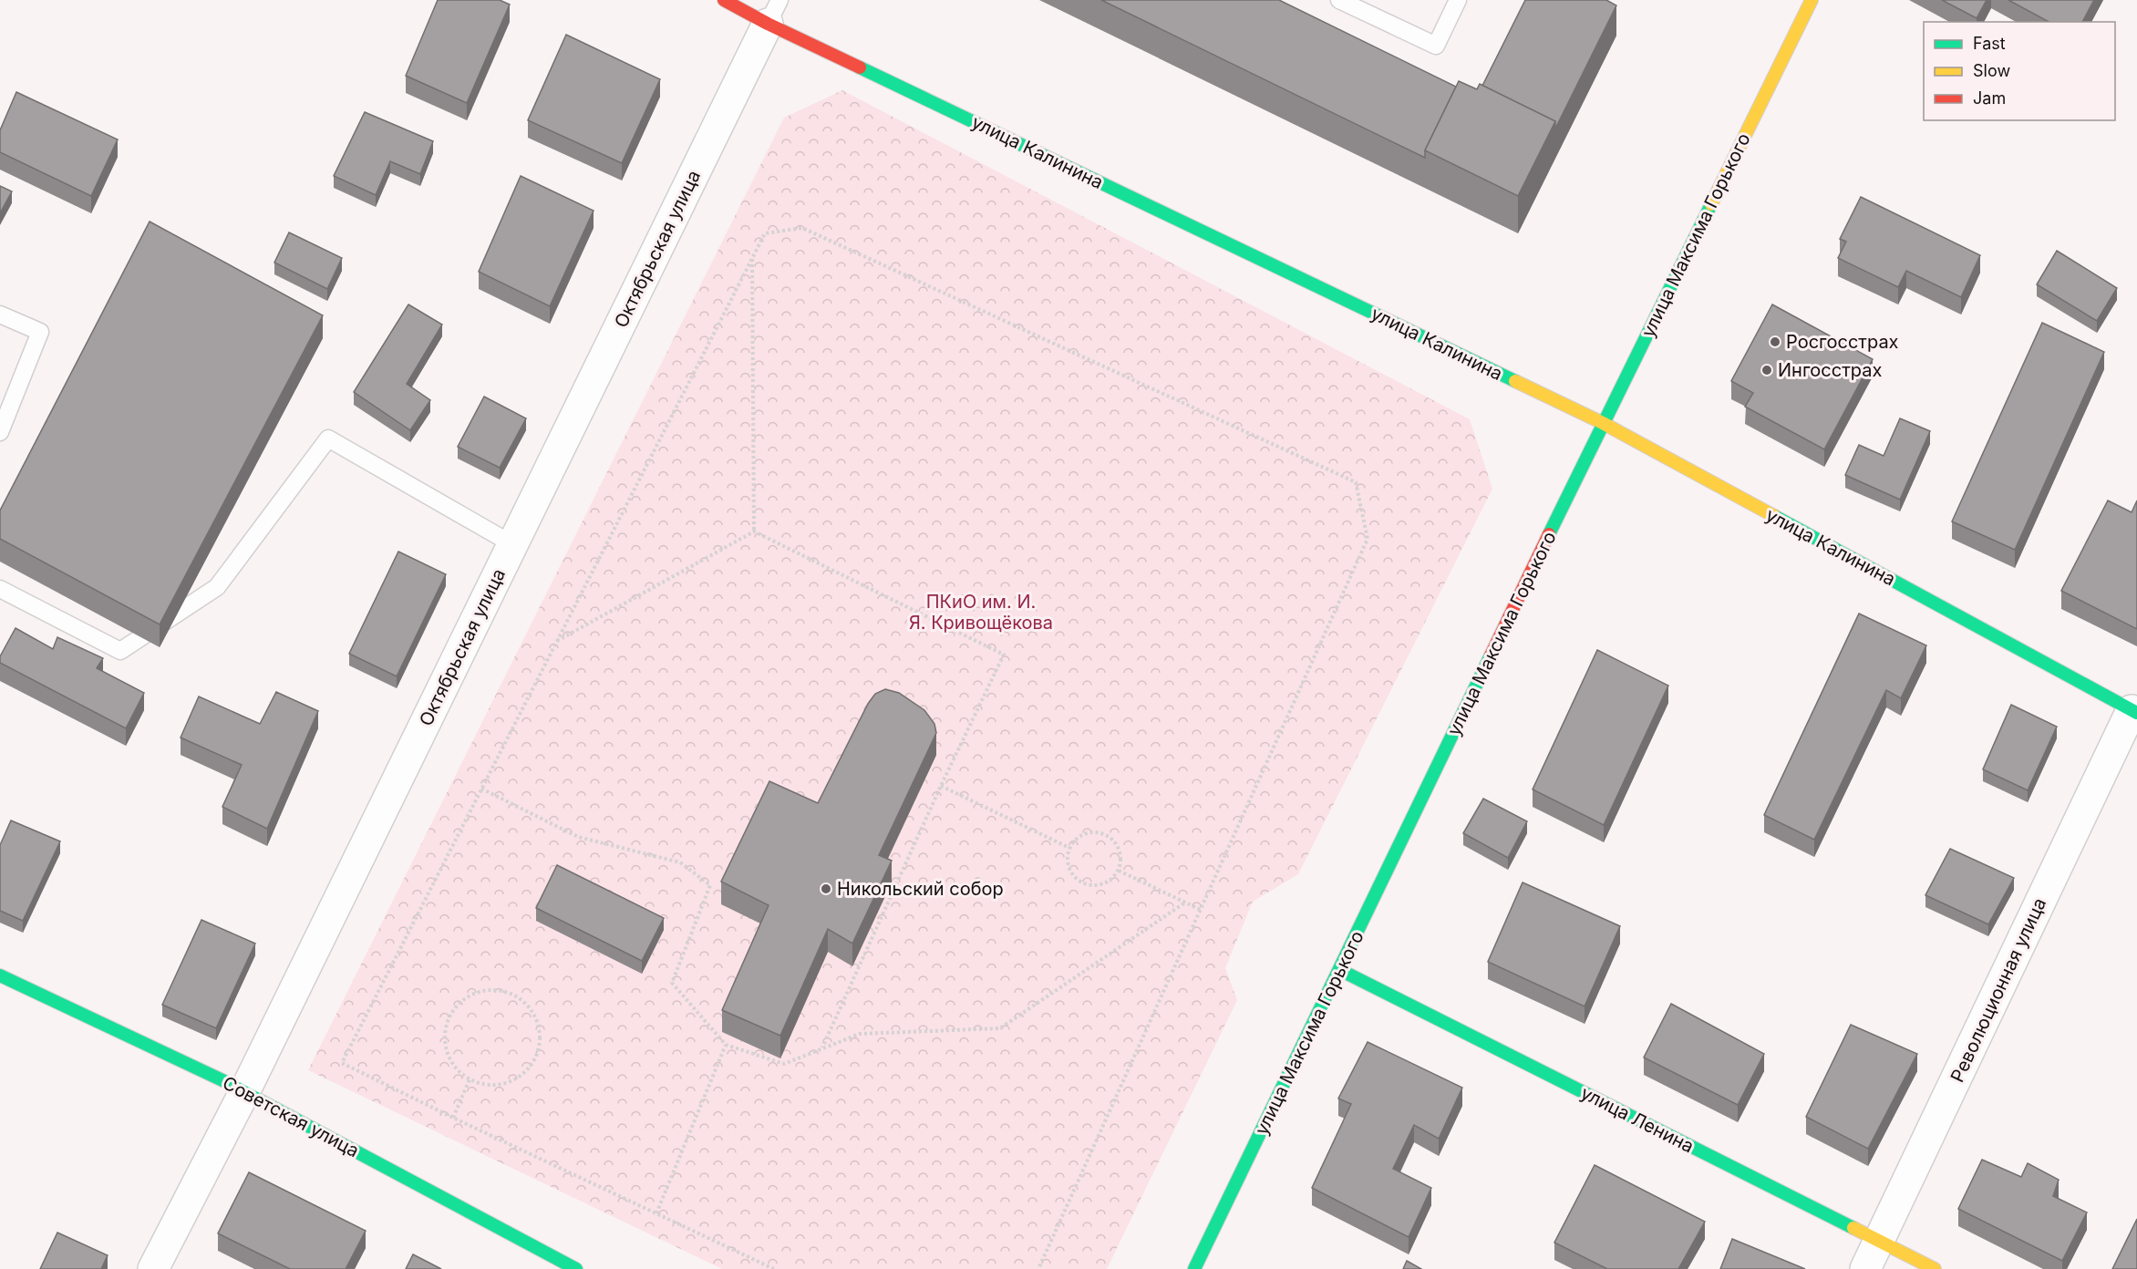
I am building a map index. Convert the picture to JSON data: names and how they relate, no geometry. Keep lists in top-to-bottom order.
{
  "streets": {
    "main road": [
      "улица Калинина",
      "улица Максима Горького",
      "Советская улица",
      "улица Ленина"
    ],
    "street": ["Октябрьская улица", "Революционная улица"]
  },
  "crossings": [
    ["улица Калинина", "улица Максима Горького"],
    ["улица Калинина", "Октябрьская улица"],
    ["улица Калинина", "Революционная улица"],
    ["улица Максима Горького", "улица Ленина"],
    ["Октябрьская улица", "Советская улица"],
    ["Революционная улица", "улица Ленина"]
  ],
  "parks": ["ПКиО им. И. Я. Кривощёкова"],
  "places": ["Росгосстрах", "Ингосстрах", "Никольский собор"],
  "legend": ["Fast", "Slow", "Jam"]
}
